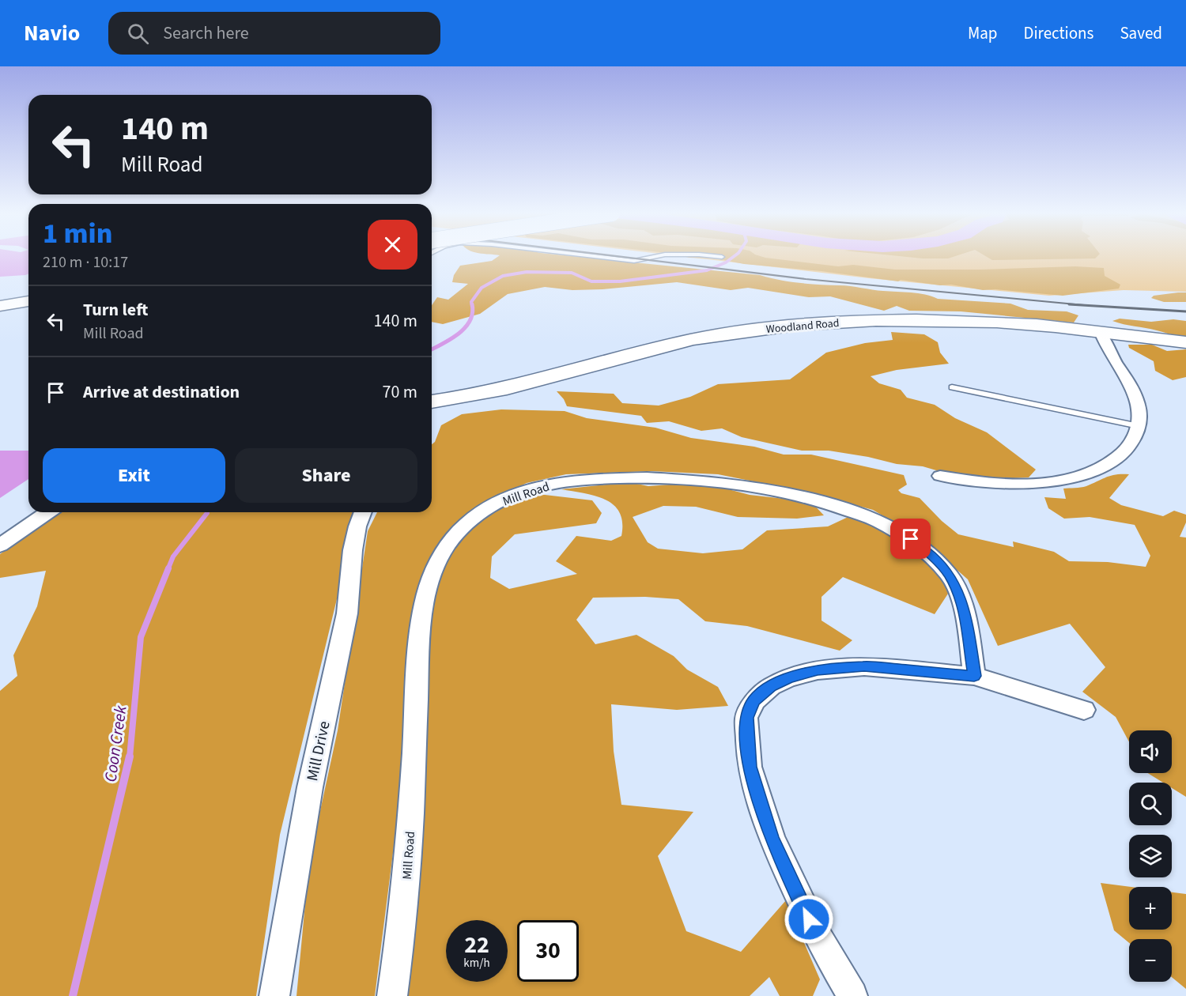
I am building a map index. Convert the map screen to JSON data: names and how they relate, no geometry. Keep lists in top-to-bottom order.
{
  "streets": {
    "main road": ["Woodland Road"],
    "street": ["Mill Road", "Mill Drive"]
  },
  "water": ["Coon Creek"],
  "page": {
    "header": "Navio",
    "search": "Search here",
    "nav": ["Map", "Directions", "Saved"],
    "turn": ["140 m", "Mill Road"],
    "heading": ["1 min", "210 m · 10:17"],
    "list": [
      {
        "name": "Turn left",
        "note": "Mill Road",
        "value": "140 m"
      },
      {
        "name": "Arrive at destination",
        "value": "70 m"
      }
    ],
    "buttons": ["Exit", "Share"],
    "map_buttons": ["+", "−"],
    "speed": "22 km/h",
    "limit": "30"
  }
}
